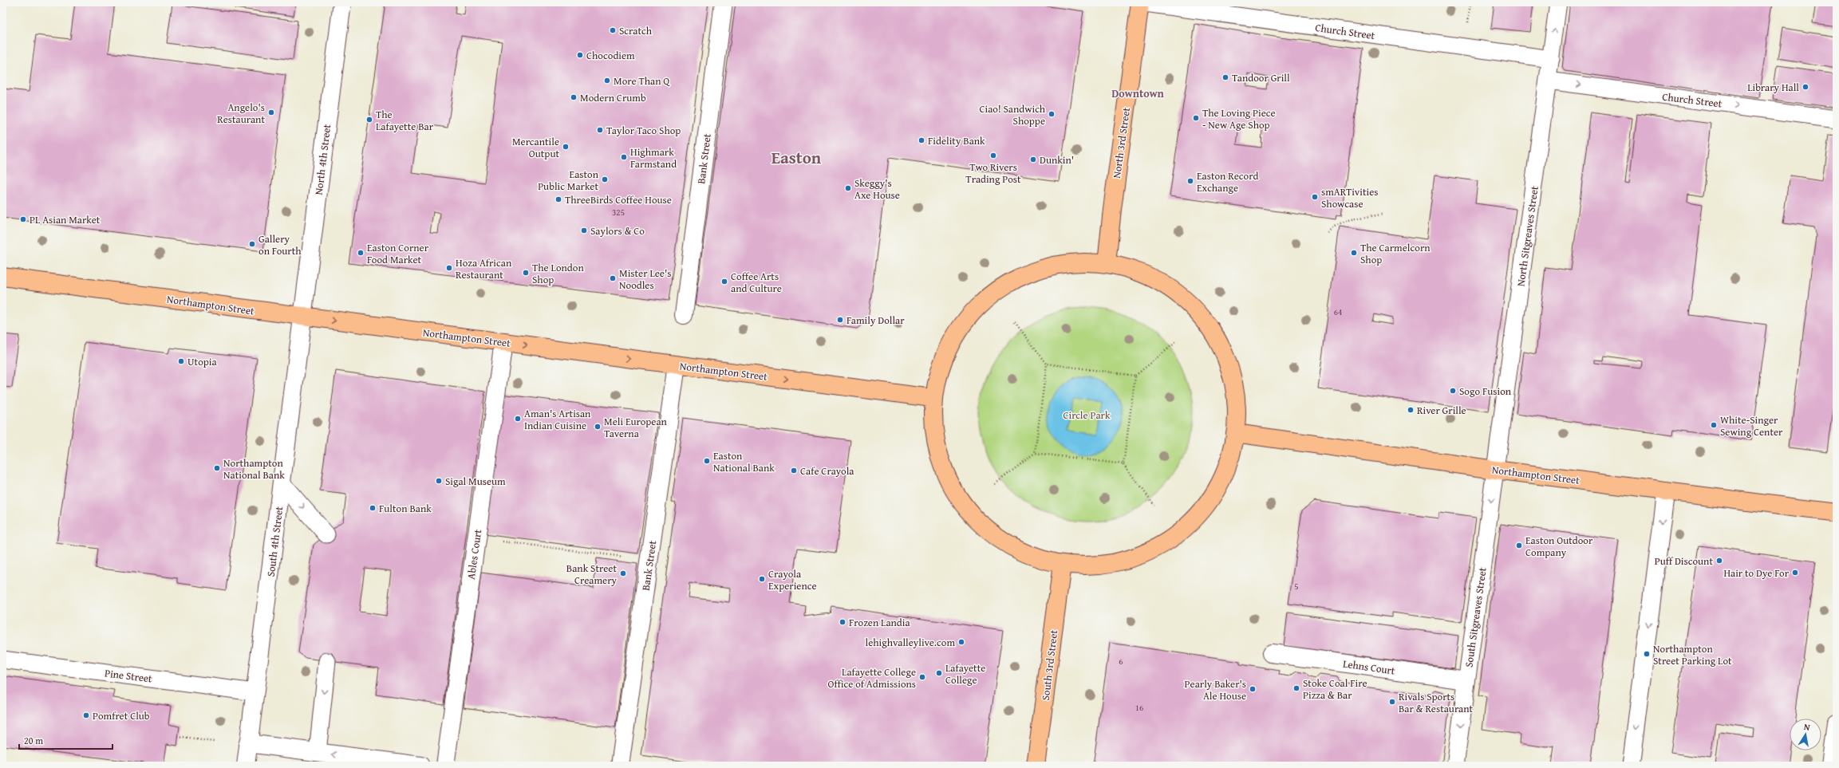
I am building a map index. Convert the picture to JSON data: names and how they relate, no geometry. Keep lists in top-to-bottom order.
{
  "streets": {
    "main road": ["North 3rd Street", "Northampton Street", "South 3rd Street"],
    "street": [
      "Bank Street",
      "North 4th Street",
      "South 4th Street",
      "Ables Court",
      "Lehns Court"
    ],
    "lane": [
      "Church Street",
      "North Sitgreaves Street",
      "South Sitgreaves Street",
      "Pine Street"
    ]
  },
  "crossings": [
    ["Church Street", "North 3rd Street"],
    ["Church Street", "North Sitgreaves Street"],
    ["Bank Street", "Northampton Street"],
    ["North 4th Street", "Northampton Street"],
    ["North 4th Street", "South 4th Street"],
    ["North Sitgreaves Street", "Northampton Street"],
    ["North Sitgreaves Street", "South Sitgreaves Street"],
    ["Northampton Street", "South 4th Street"],
    ["Northampton Street", "Ables Court"],
    ["Northampton Street", "South Sitgreaves Street"],
    ["South 4th Street", "Pine Street"],
    ["South Sitgreaves Street", "Lehns Court"]
  ],
  "one_way": ["Church Street", "Northampton Street", "South Sitgreaves Street"],
  "districts": ["Downtown", "Easton"],
  "parks": ["Circle Park"],
  "places": [
    "Scratch",
    "Chocodiem",
    "Tandoor Grill",
    "More Than Q",
    "Library Hall",
    "Modern Crumb",
    "Angelo's Restaurant",
    "Ciao! Sandwich Shoppe",
    "The Loving Piece - New Age Shop",
    "The Lafayette Bar",
    "Taylor Taco Shop",
    "Fidelity Bank",
    "Mercantile Output",
    "Two Rivers Trading Post",
    "Highmark Farmstand",
    "Dunkin'",
    "Easton Public Market",
    "Easton Record Exchange",
    "Skeggy's Axe House",
    "smARTivities Showcase",
    "ThreeBirds Coffee House",
    "PL Asian Market",
    "Saylors & Co",
    "Gallery on Fourth",
    "Easton Corner Food Market",
    "The Carmelcorn Shop",
    "Hoza African Restaurant",
    "The London Shop",
    "Mister Lee's Noodles",
    "Coffee Arts and Culture",
    "Family Dollar",
    "Utopia",
    "Sogo Fusion",
    "River Grille",
    "Aman's Artisan Indian Cuisine",
    "White-Singer Sewing Center",
    "Meli European Taverna",
    "Easton National Bank",
    "Northampton National Bank",
    "Cafe Crayola",
    "Sigal Museum",
    "Fulton Bank",
    "Easton Outdoor Company",
    "Puff Discount",
    "Hair to Dye For",
    "Bank Street Creamery",
    "Crayola Experience",
    "Frozen Landia",
    "lehighvalleylive.com",
    "Northampton Street Parking Lot",
    "Lafayette College",
    "Lafayette College Office of Admissions",
    "Stoke Coal Fire Pizza & Bar",
    "Pearly Baker's Ale House",
    "Rivals Sports Bar & Restaurant",
    "Pomfret Club"
  ],
  "house_numbers": [
    "325",
    "64",
    "5",
    "6",
    "16"
  ],
  "scale_bar": "20 m",
  "north": "top"
}
